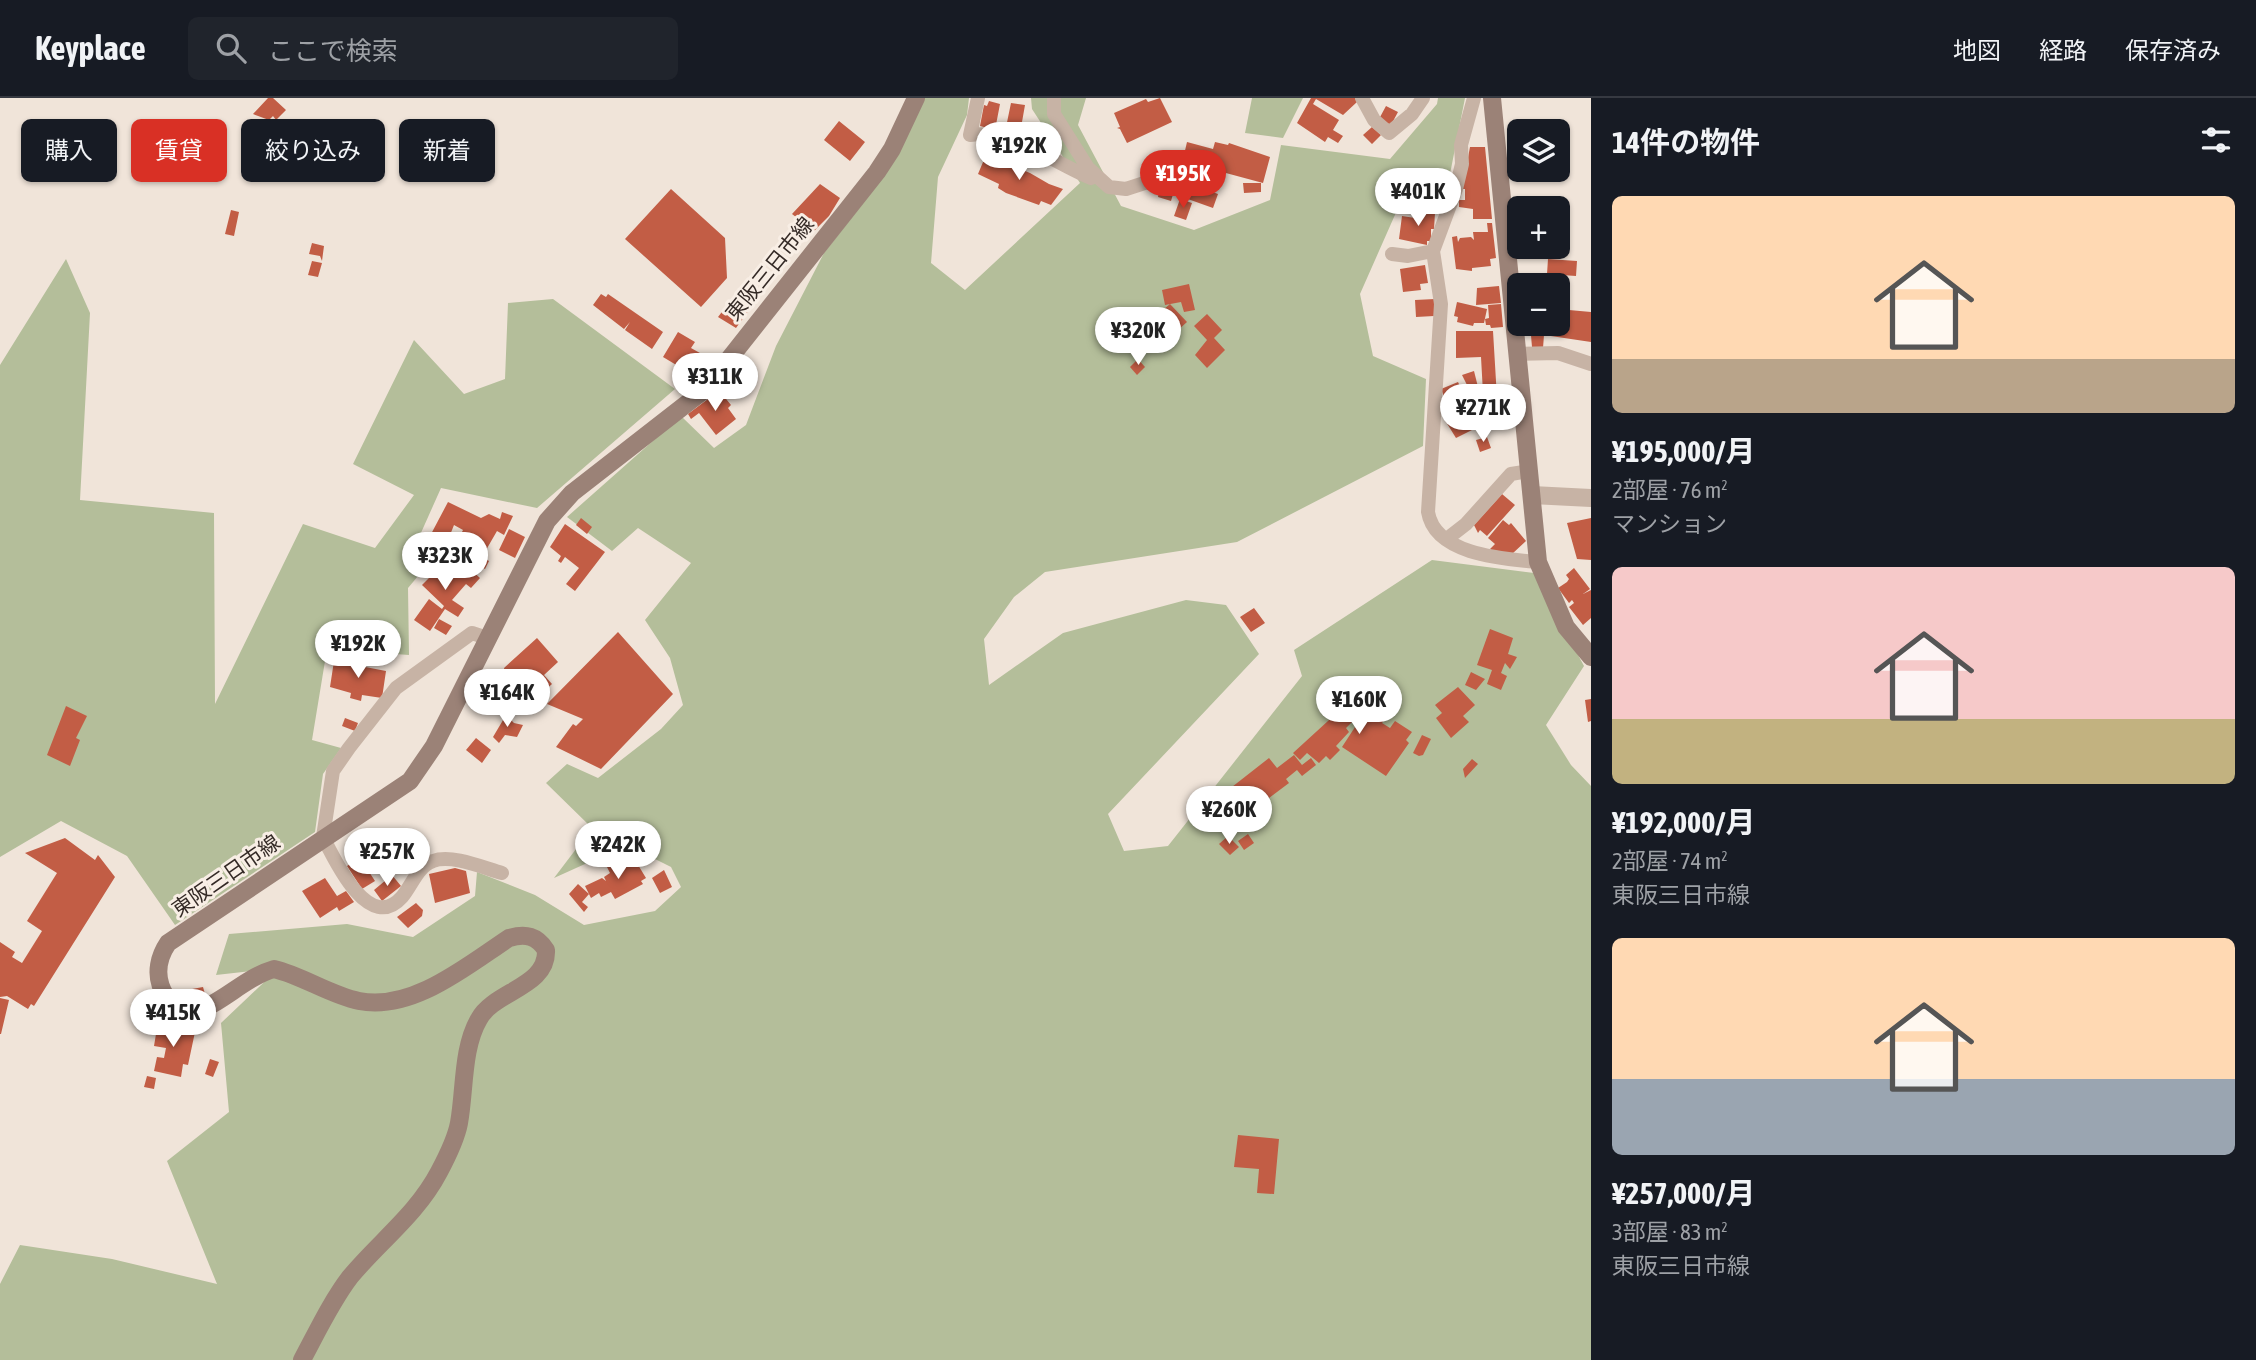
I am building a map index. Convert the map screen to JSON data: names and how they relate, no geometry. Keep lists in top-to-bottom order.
{
  "streets": {
    "main road": ["東阪三日市線"]
  },
  "page": {
    "header": "Keyplace",
    "search": "ここで検索",
    "nav": ["地図", "経路", "保存済み"],
    "heading": "14件の物件",
    "map_buttons": ["+", "−"],
    "chip": [
      "購入",
      "賃貸",
      "絞り込み",
      "新着"
    ],
    "price": [
      "¥192K",
      "¥195K",
      "¥401K",
      "¥320K",
      "¥311K",
      "¥271K",
      "¥323K",
      "¥192K",
      "¥164K",
      "¥160K",
      "¥260K",
      "¥242K",
      "¥257K",
      "¥415K"
    ],
    "list": [
      {
        "name": "¥195,000/月",
        "note": "2部屋 · 76 m² · マンション"
      },
      {
        "name": "¥192,000/月",
        "note": "2部屋 · 74 m² · 東阪三日市線"
      },
      {
        "name": "¥257,000/月",
        "note": "3部屋 · 83 m² · 東阪三日市線"
      }
    ]
  }
}
